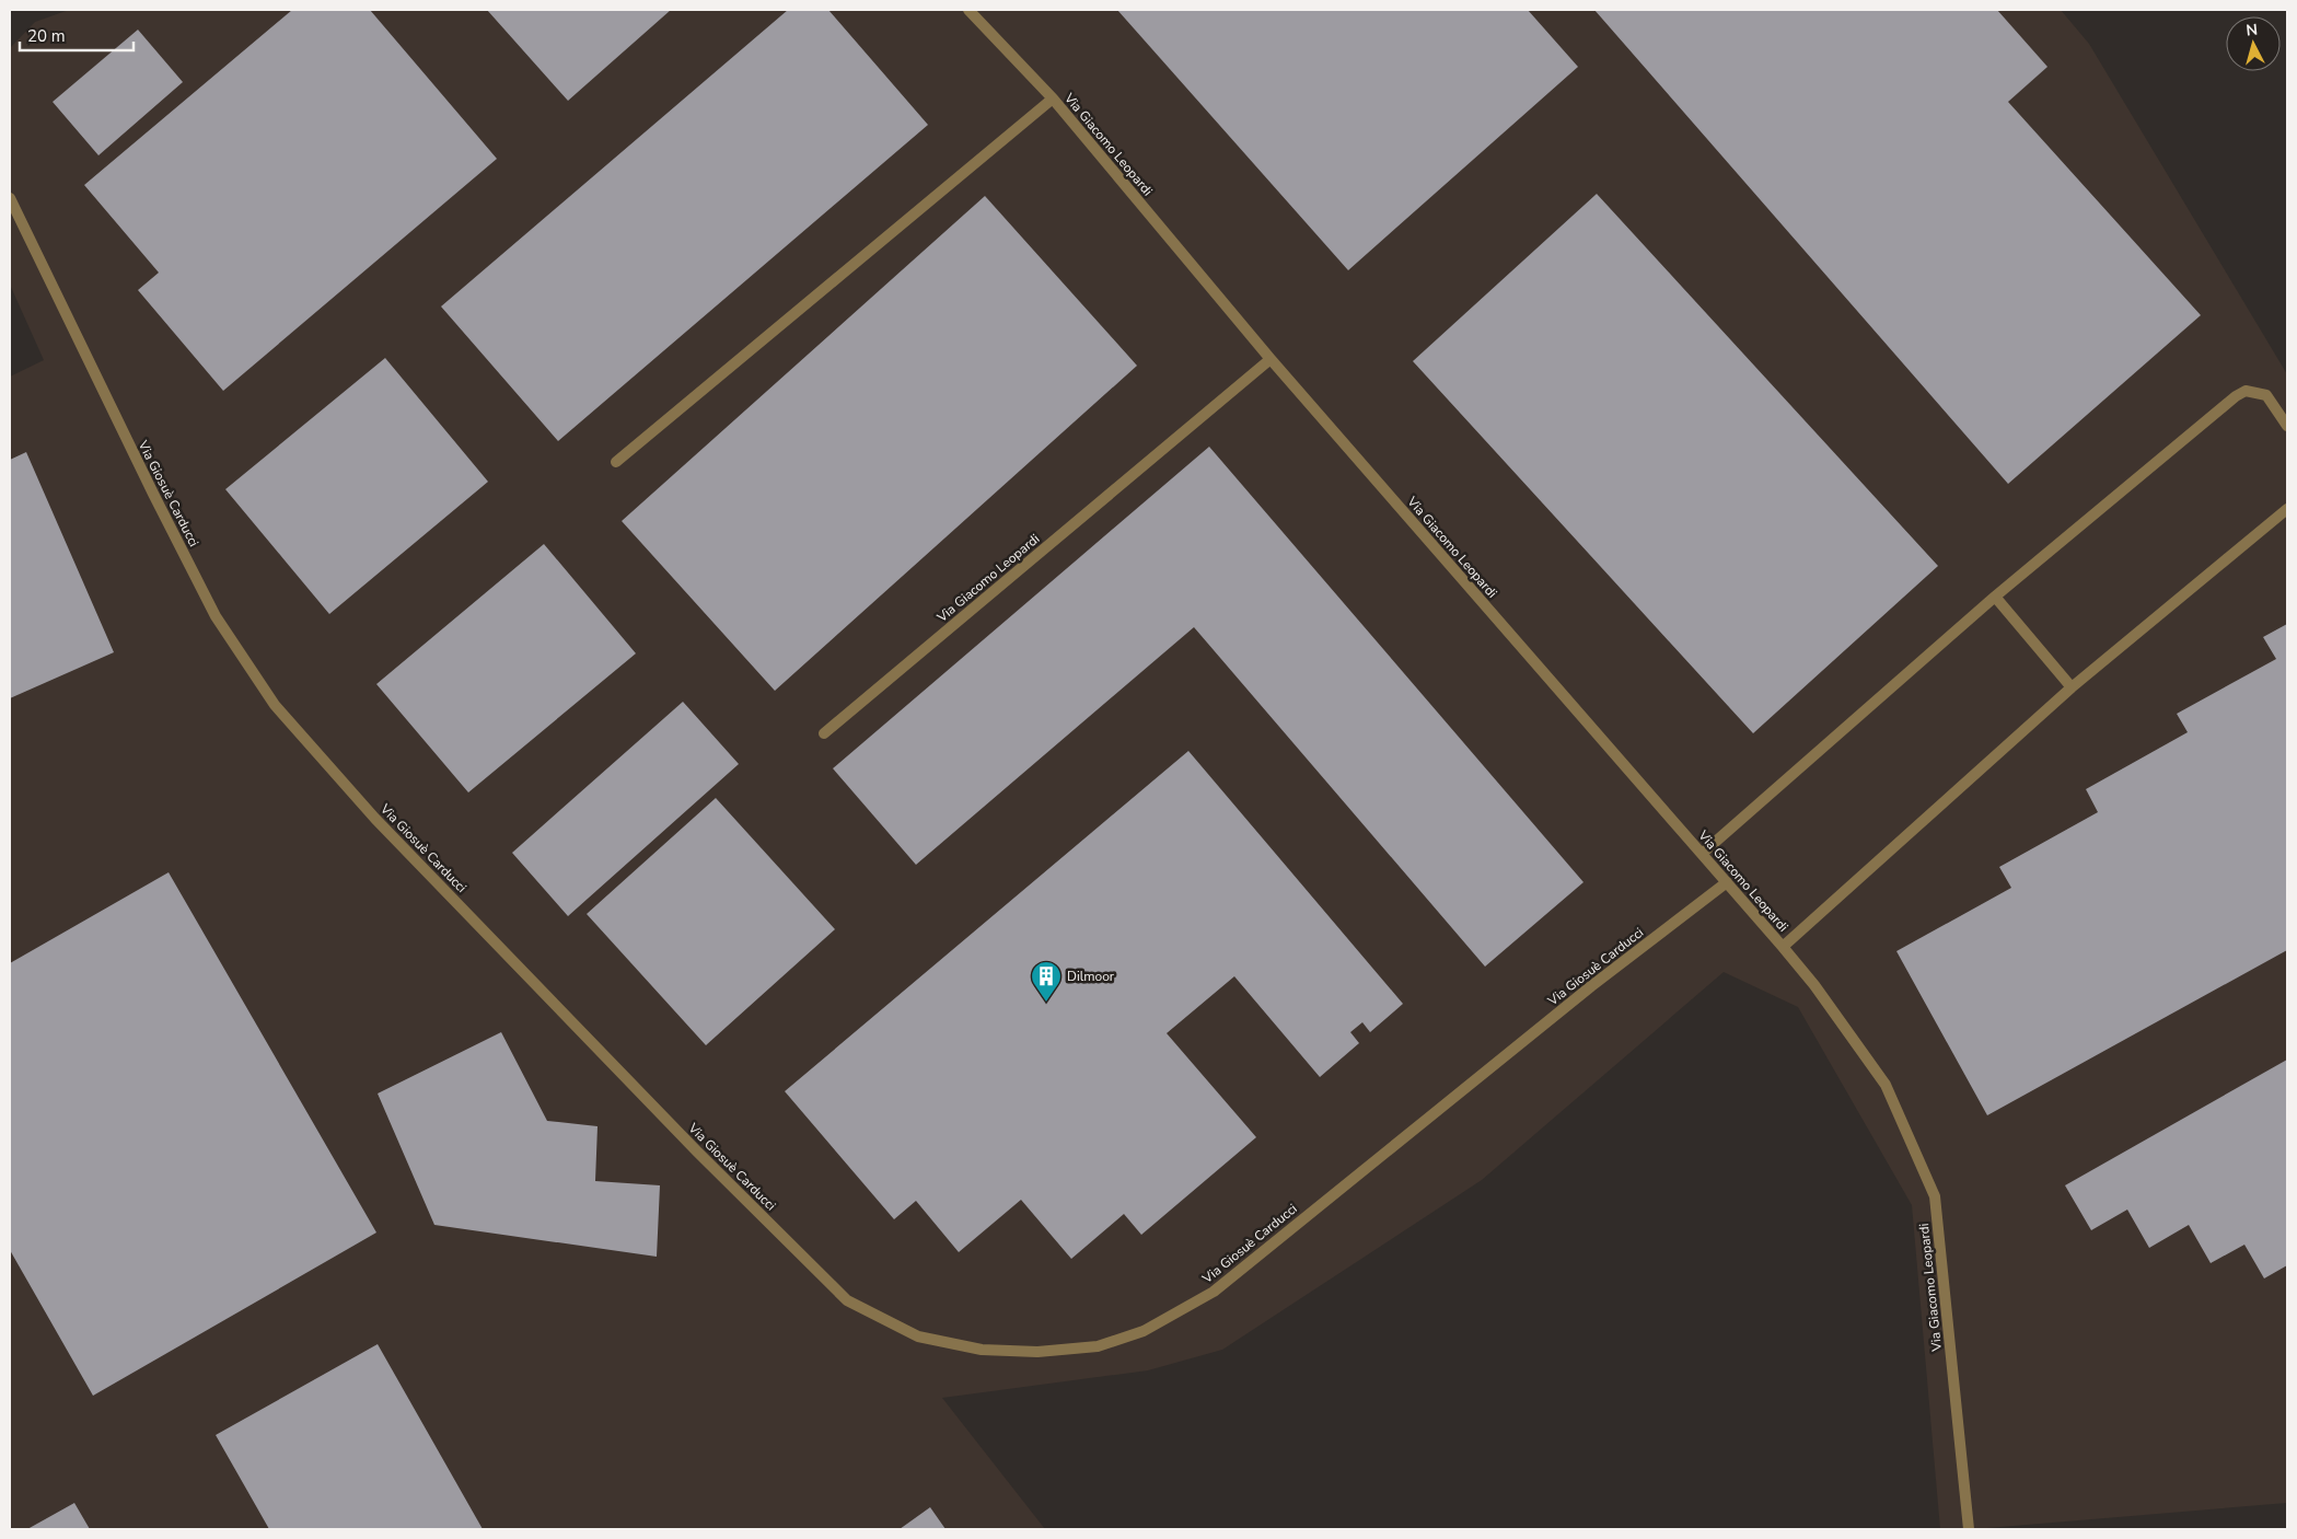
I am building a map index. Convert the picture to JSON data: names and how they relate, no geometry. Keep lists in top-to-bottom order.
{
  "streets": {
    "street": ["Via Giacomo Leopardi", "Via Giosuè Carducci"]
  },
  "crossings": [
    ["Via Giacomo Leopardi", "Via Giosuè Carducci"]
  ],
  "places": {
    "building": ["Dilmoor"]
  },
  "scale_bar": "20 m",
  "north": "top"
}
